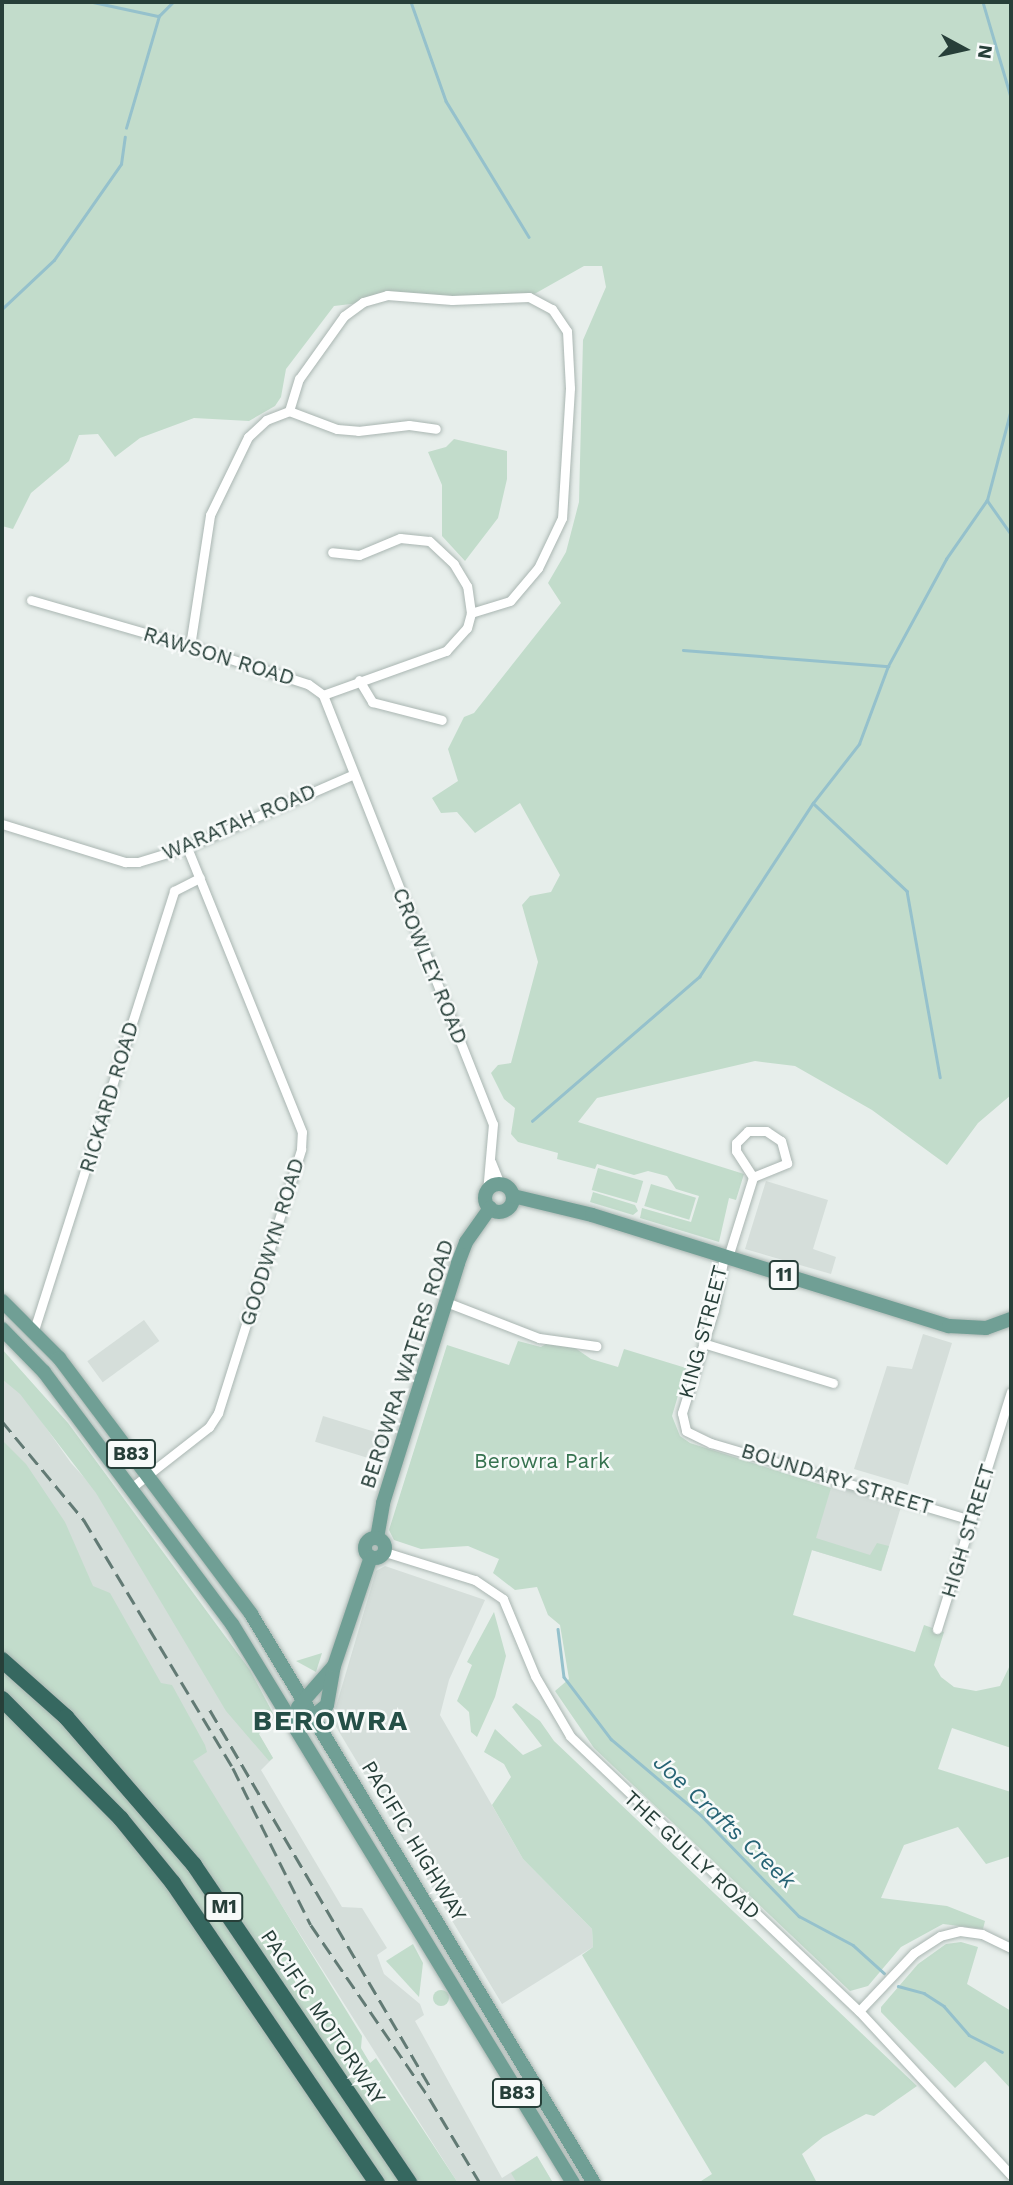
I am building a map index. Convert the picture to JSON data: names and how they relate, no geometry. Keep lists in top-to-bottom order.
{
  "streets": {
    "highway": ["M1", "PACIFIC MOTORWAY"],
    "main road": [
      "11",
      "BEROWRA WATERS ROAD",
      "B83",
      "PACIFIC HIGHWAY"
    ],
    "street": [
      "RAWSON ROAD",
      "WARATAH ROAD",
      "CROWLEY ROAD",
      "RICKARD ROAD",
      "GOODWYN ROAD",
      "KING STREET",
      "BOUNDARY STREET",
      "HIGH STREET",
      "THE GULLY ROAD"
    ]
  },
  "crossings": [
    ["WARATAH ROAD", "CROWLEY ROAD"],
    ["WARATAH ROAD", "GOODWYN ROAD"],
    ["RICKARD ROAD", "GOODWYN ROAD"],
    ["RICKARD ROAD", "PACIFIC HIGHWAY"],
    ["GOODWYN ROAD", "PACIFIC HIGHWAY"],
    ["11", "KING STREET"],
    ["KING STREET", "BOUNDARY STREET"],
    ["BEROWRA WATERS ROAD", "THE GULLY ROAD"],
    ["BOUNDARY STREET", "HIGH STREET"]
  ],
  "districts": ["BEROWRA"],
  "water": ["Joe Crafts Creek"],
  "parks": ["Berowra Park"],
  "north": "right"
}
